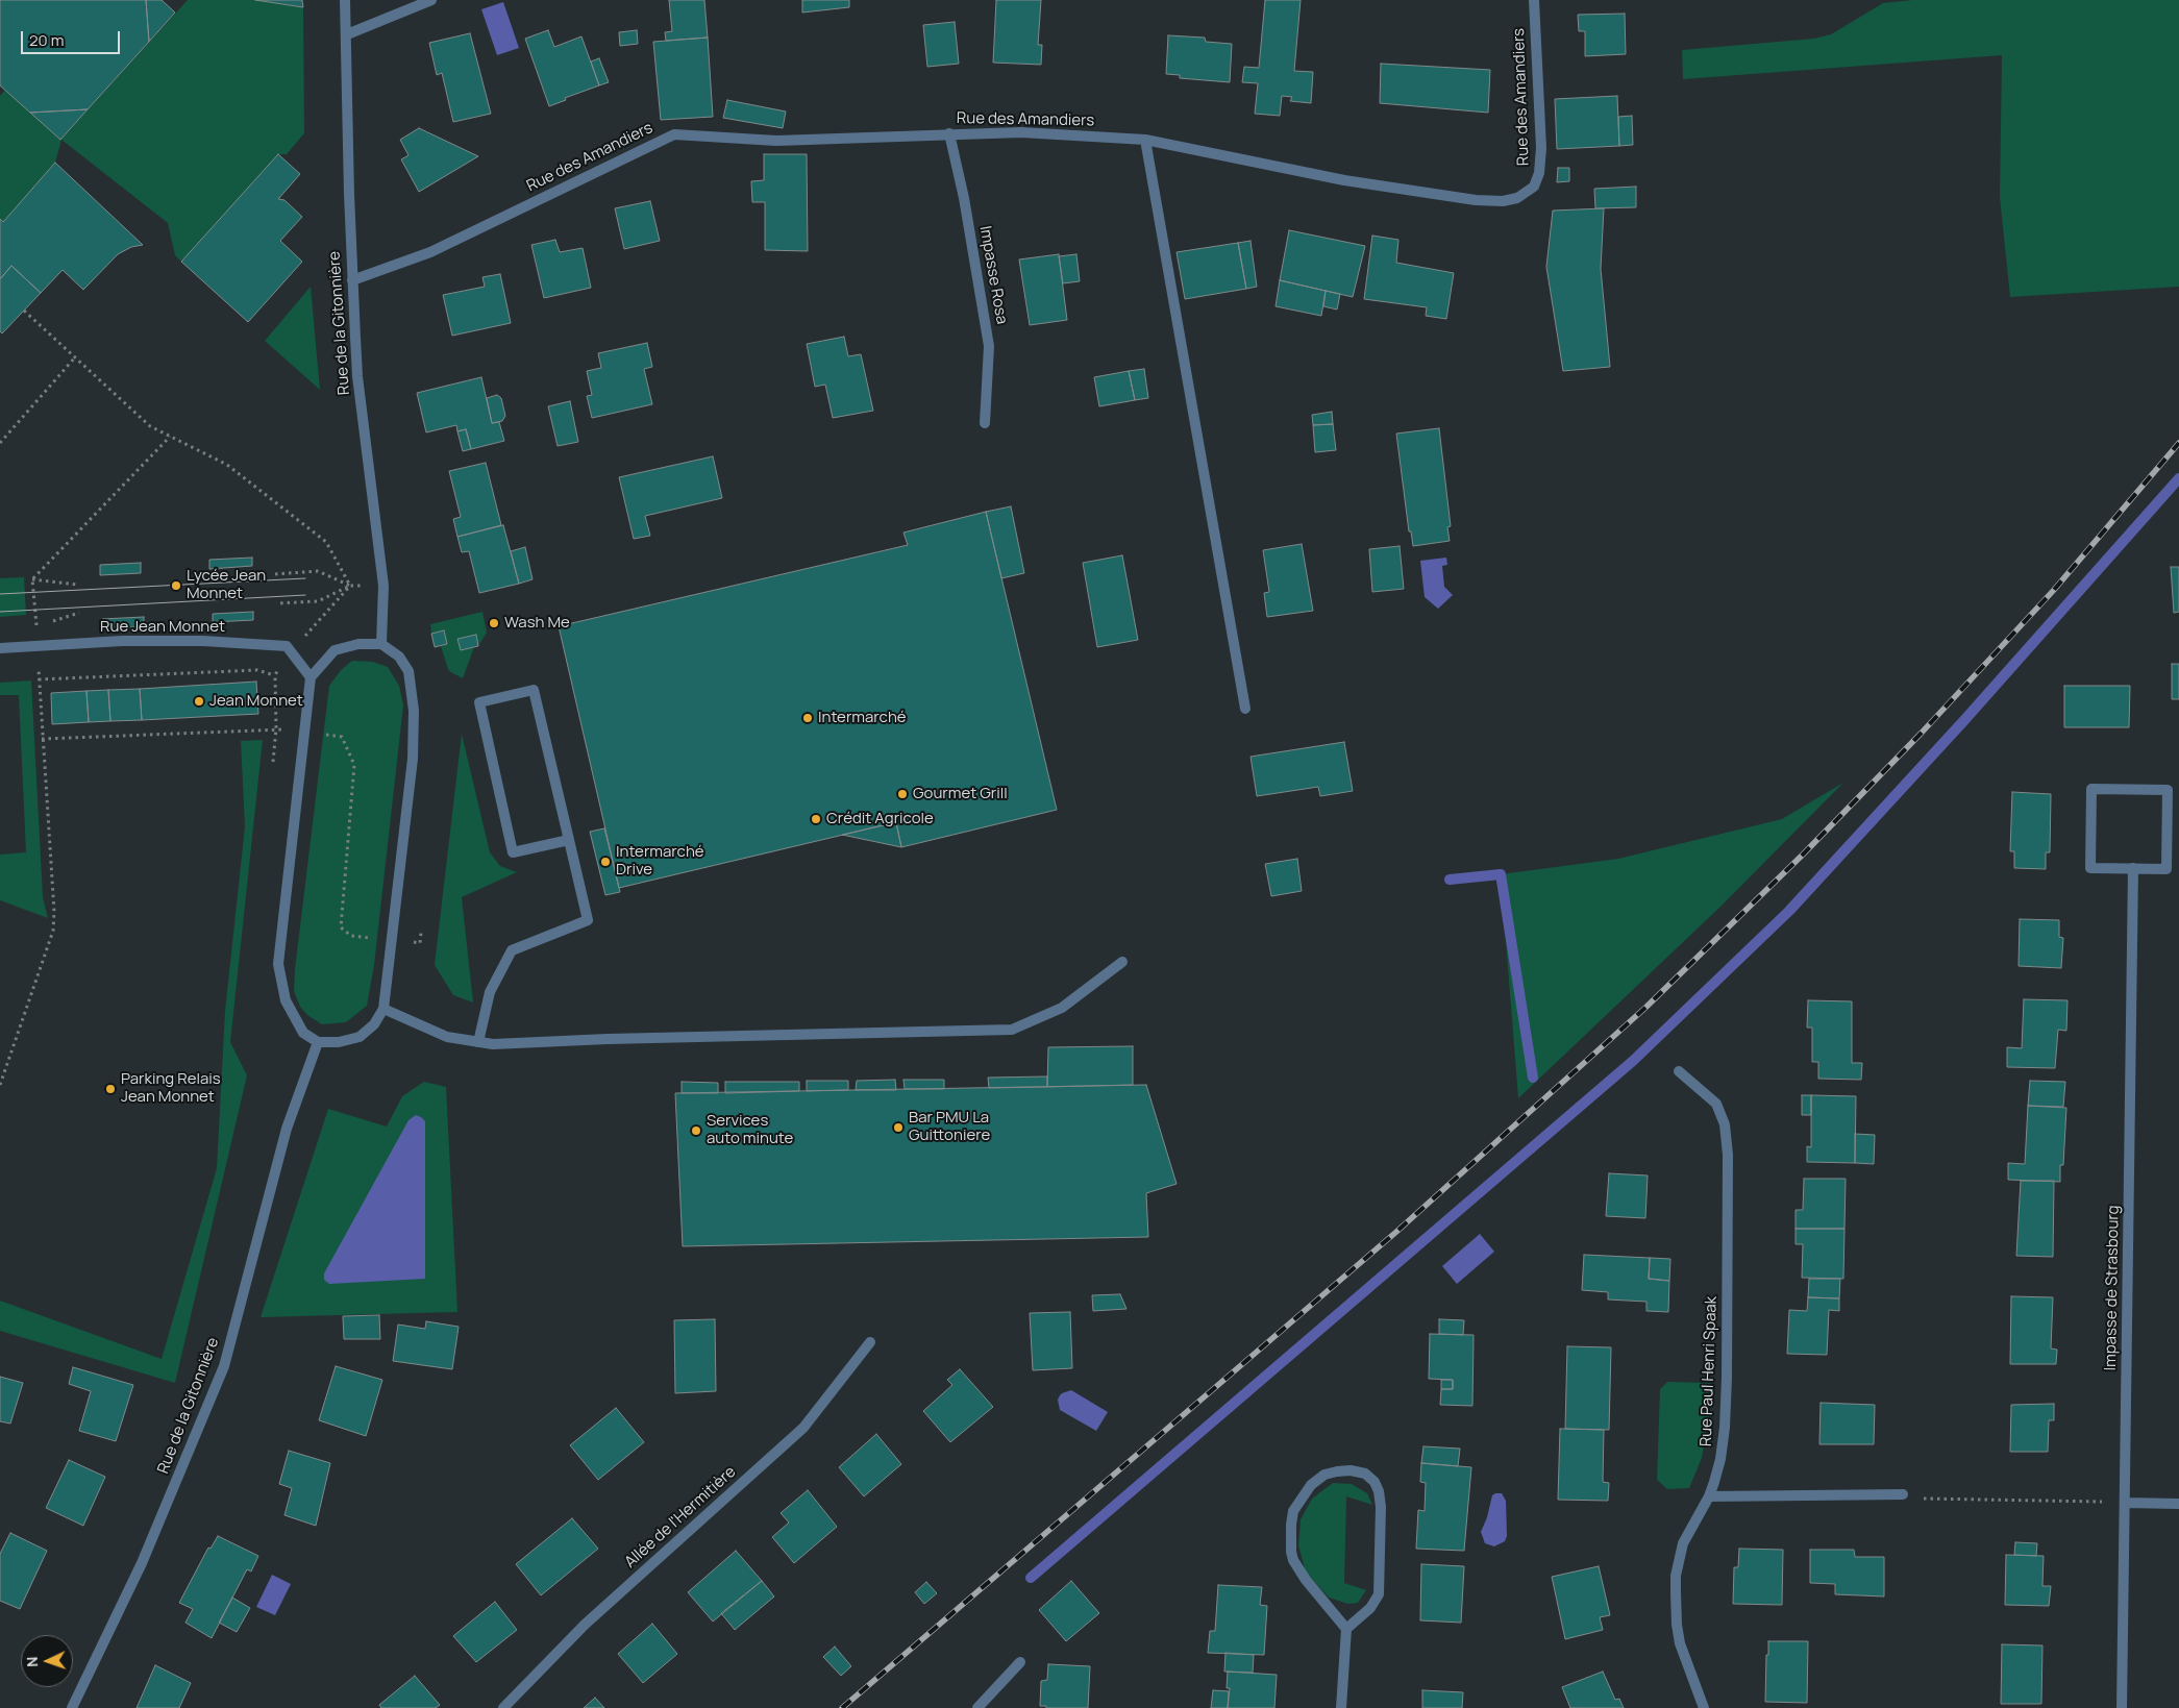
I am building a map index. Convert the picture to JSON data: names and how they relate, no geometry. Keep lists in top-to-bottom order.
{
  "streets": {
    "street": [
      "Rue des Amandiers",
      "Impasse Rosa",
      "Rue de la Gitonnière",
      "Rue Jean Monnet",
      "Impasse de Strasbourg",
      "Rue Paul Henri Spaak",
      "Allée de l'Hermitière"
    ]
  },
  "crossings": [
    ["Rue des Amandiers", "Impasse Rosa"],
    ["Rue des Amandiers", "Rue de la Gitonnière"]
  ],
  "places": [
    "Lycée Jean Monnet",
    "Wash Me",
    "Jean Monnet",
    "Intermarché",
    "Gourmet Grill",
    "Crédit Agricole",
    "Intermarché Drive",
    "Parking Relais Jean Monnet",
    "Bar PMU La Guittoniere",
    "Services auto minute"
  ],
  "scale_bar": "20 m",
  "north": "left"
}
